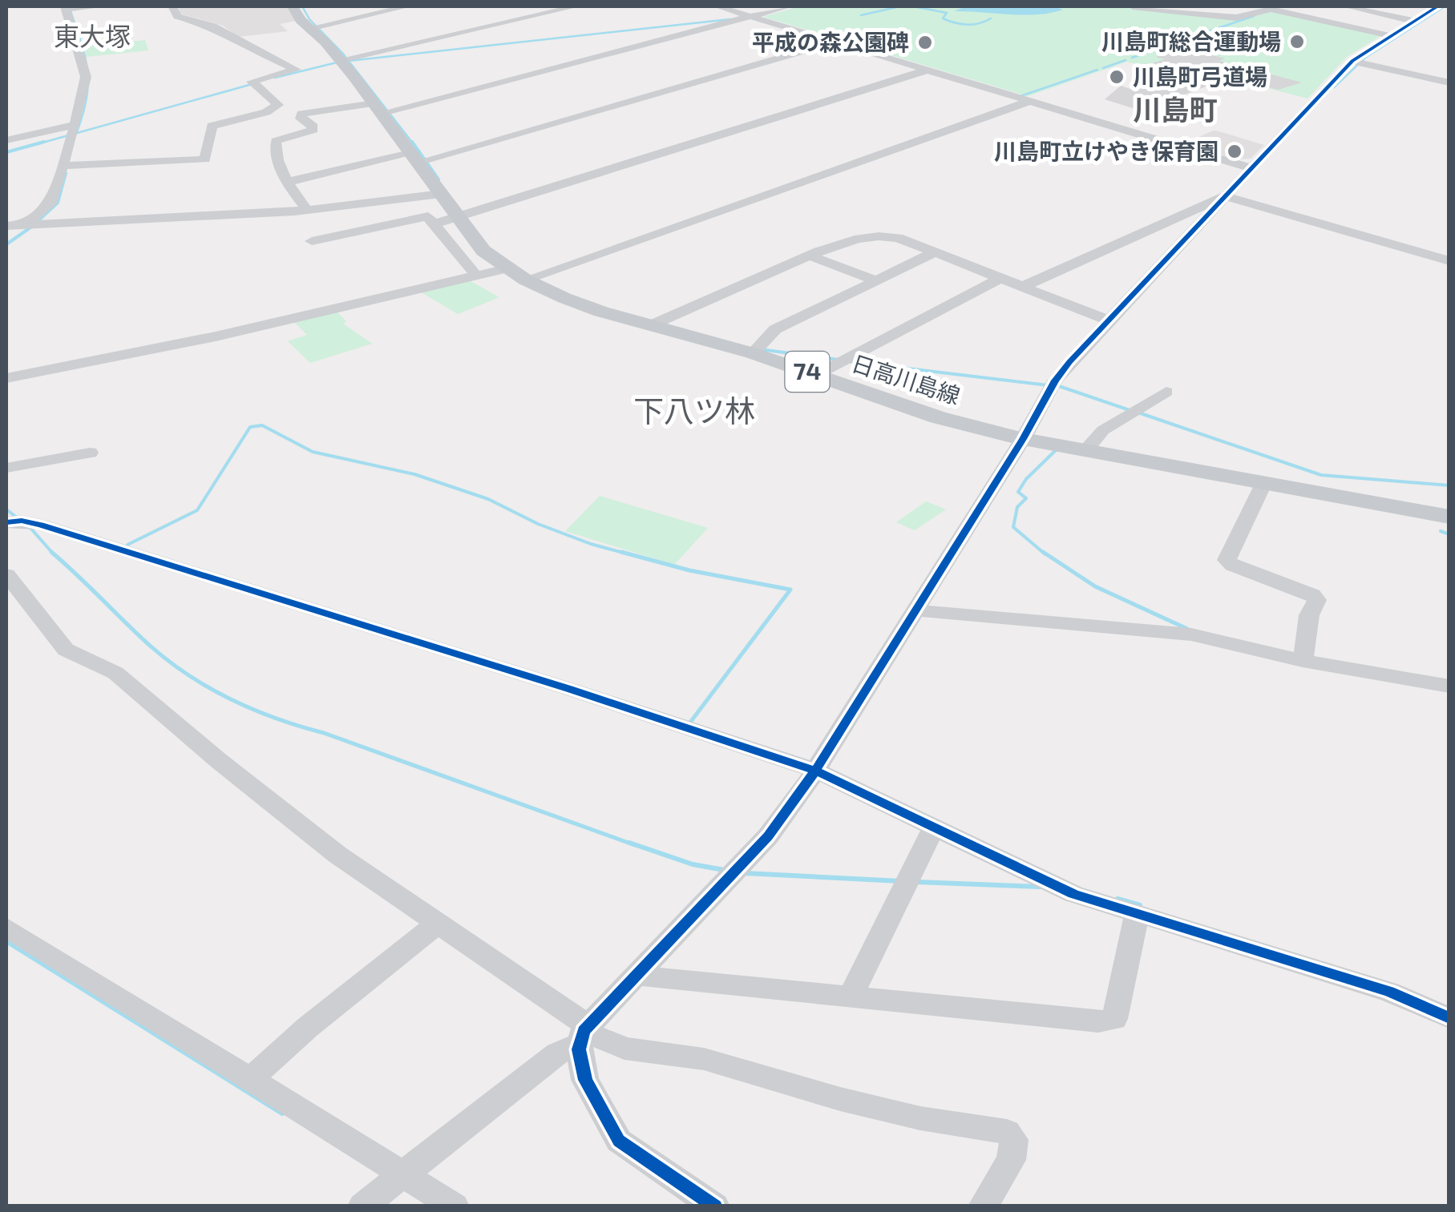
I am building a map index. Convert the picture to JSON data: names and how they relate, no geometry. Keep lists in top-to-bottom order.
{
  "streets": {
    "main road": ["74", "日高川島線"]
  },
  "districts": ["東大塚", "川島町", "下八ツ林"],
  "places": [
    "川島町総合運動場",
    "平成の森公園碑",
    "川島町弓道場",
    "川島町立けやき保育園"
  ]
}
